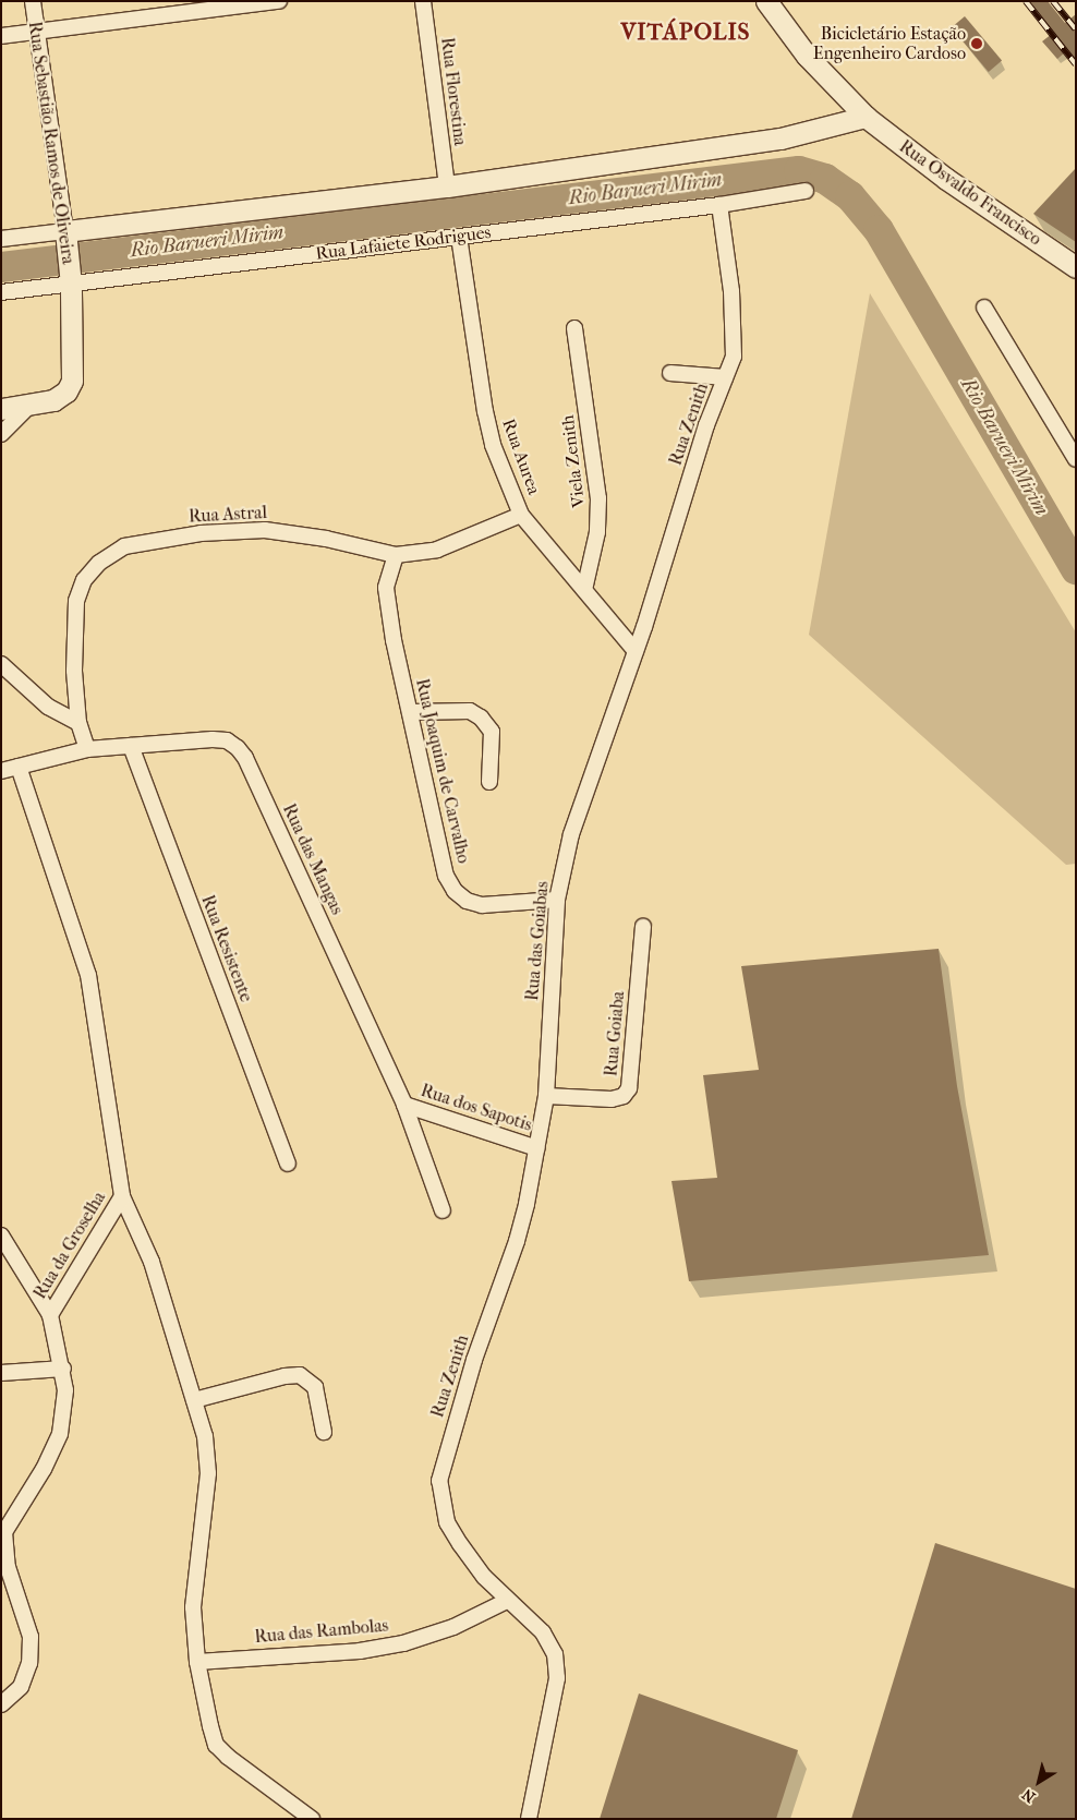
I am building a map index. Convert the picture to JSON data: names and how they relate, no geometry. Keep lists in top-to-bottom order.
{
  "streets": {
    "main road": ["Rua Sebastião Ramos de Oliveira", "Rua Osvaldo Francisco"],
    "street": [
      "Rua Florestina",
      "Rua Lafaiete Rodrigues",
      "Rua Zenith",
      "Rua Aurea",
      "Viela Zenith",
      "Rua Astral",
      "Rua Joaquim de Carvalho",
      "Rua das Mangas",
      "Rua das Goiabas",
      "Rua Resistente",
      "Rua Goiaba",
      "Rua dos Sapotis",
      "Rua da Groselha",
      "Rua das Rambolas"
    ]
  },
  "crossings": [
    ["Rua Sebastião Ramos de Oliveira", "Rua Lafaiete Rodrigues"],
    ["Rua Lafaiete Rodrigues", "Rua Zenith"],
    ["Rua Lafaiete Rodrigues", "Rua Aurea"],
    ["Rua Zenith", "Rua Aurea"],
    ["Rua Zenith", "Rua das Goiabas"],
    ["Rua Zenith", "Rua dos Sapotis"],
    ["Rua Zenith", "Rua das Rambolas"],
    ["Rua Aurea", "Viela Zenith"],
    ["Rua Aurea", "Rua Astral"],
    ["Rua Aurea", "Rua das Goiabas"],
    ["Rua Astral", "Rua Joaquim de Carvalho"],
    ["Rua Astral", "Rua das Mangas"],
    ["Rua Joaquim de Carvalho", "Rua das Goiabas"],
    ["Rua das Mangas", "Rua Resistente"],
    ["Rua das Mangas", "Rua dos Sapotis"],
    ["Rua das Goiabas", "Rua Goiaba"],
    ["Rua das Goiabas", "Rua dos Sapotis"]
  ],
  "districts": ["VITÁPOLIS"],
  "water": ["Rio Barueri Mirim"],
  "places": ["Bicicletário Estação Engenheiro Cardoso"],
  "north": "bottom left"
}
